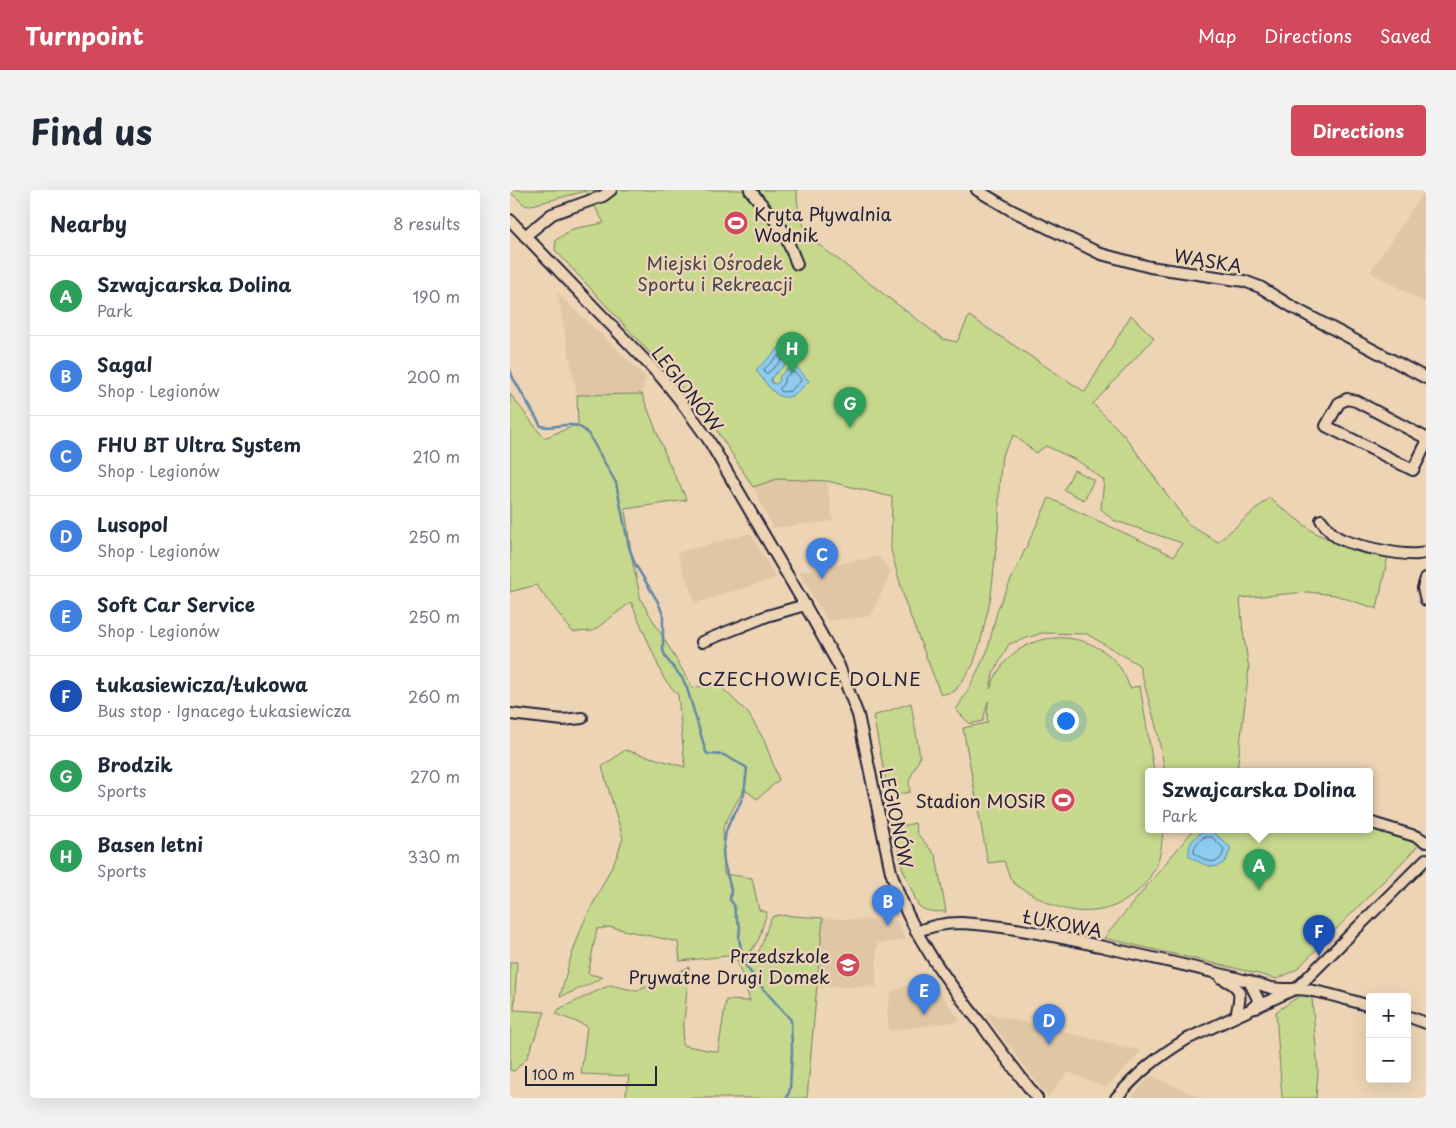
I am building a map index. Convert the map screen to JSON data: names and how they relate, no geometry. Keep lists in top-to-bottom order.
{
  "streets": {
    "street": ["WĄSKA", "LEGIONÓW", "ŁUKOWA"]
  },
  "crossings": [
    ["LEGIONÓW", "ŁUKOWA"]
  ],
  "districts": ["CZECHOWICE DOLNE"],
  "parks": ["Miejski Ośrodek Sportu i Rekreacji"],
  "places": {
    "sports": ["Kryta Pływalnia Wodnik", "Stadion MOSiR"],
    "school or university": ["Przedszkole Prywatne Drugi Domek"]
  },
  "scale_bar": "100 m",
  "page": {
    "header": "Turnpoint",
    "nav": ["Map", "Directions", "Saved"],
    "title": "Find us",
    "buttons": "Directions",
    "heading": ["Nearby", "8 results"],
    "list": [
      {
        "mark": "A",
        "name": "Szwajcarska Dolina",
        "note": "Park",
        "value": "190 m"
      },
      {
        "mark": "B",
        "name": "Sagal",
        "note": "Shop · Legionów",
        "value": "200 m"
      },
      {
        "mark": "C",
        "name": "FHU BT Ultra System",
        "note": "Shop · Legionów",
        "value": "210 m"
      },
      {
        "mark": "D",
        "name": "Lusopol",
        "note": "Shop · Legionów",
        "value": "250 m"
      },
      {
        "mark": "E",
        "name": "Soft Car Service",
        "note": "Shop · Legionów",
        "value": "250 m"
      },
      {
        "mark": "F",
        "name": "Łukasiewicza/Łukowa",
        "note": "Bus stop · Ignacego Łukasiewicza",
        "value": "260 m"
      },
      {
        "mark": "G",
        "name": "Brodzik",
        "note": "Sports",
        "value": "270 m"
      },
      {
        "mark": "H",
        "name": "Basen letni",
        "note": "Sports",
        "value": "330 m"
      }
    ],
    "pins": [
      "H",
      "G",
      "C",
      "A",
      "B",
      "F",
      "E",
      "D"
    ],
    "popup": ["Szwajcarska Dolina", "Park"],
    "map_buttons": ["+", "−"],
    "scale": "100 m"
  }
}
